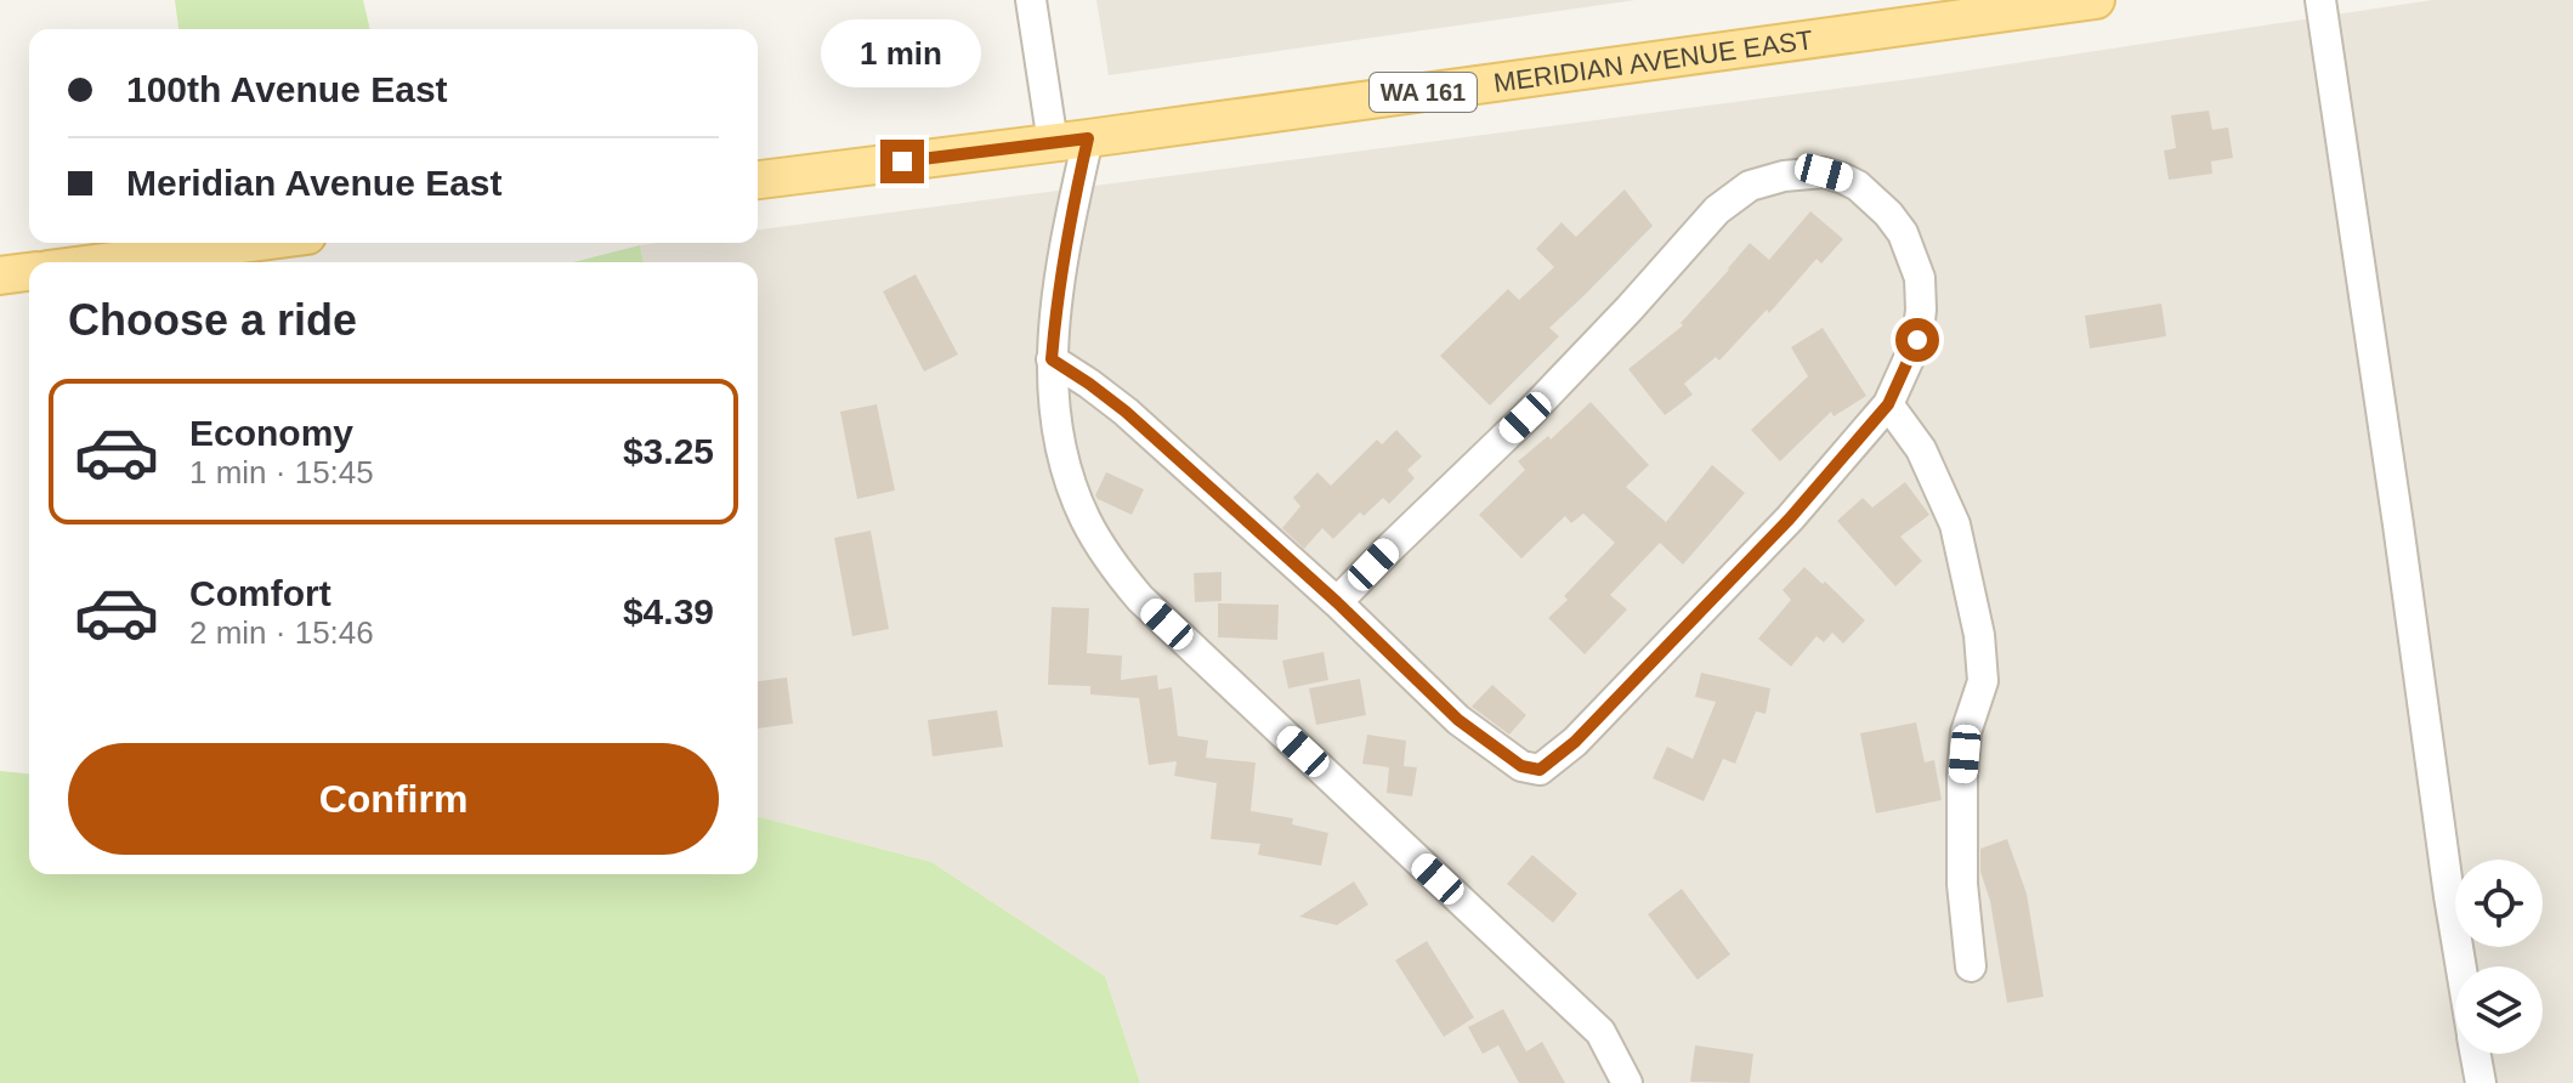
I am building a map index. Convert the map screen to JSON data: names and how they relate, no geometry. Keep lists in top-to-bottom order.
{
  "streets": {
    "main road": ["MERIDIAN AVENUE EAST", "WA 161"]
  },
  "page": {
    "bubble": "1 min",
    "banner": ["100th Avenue East", "Meridian Avenue East"],
    "heading": "Choose a ride",
    "list": [
      {
        "name": "Economy",
        "note": "1 min · 15:45",
        "value": "$3.25"
      },
      {
        "name": "Comfort",
        "note": "2 min · 15:46",
        "value": "$4.39"
      }
    ],
    "buttons": "Confirm"
  }
}
